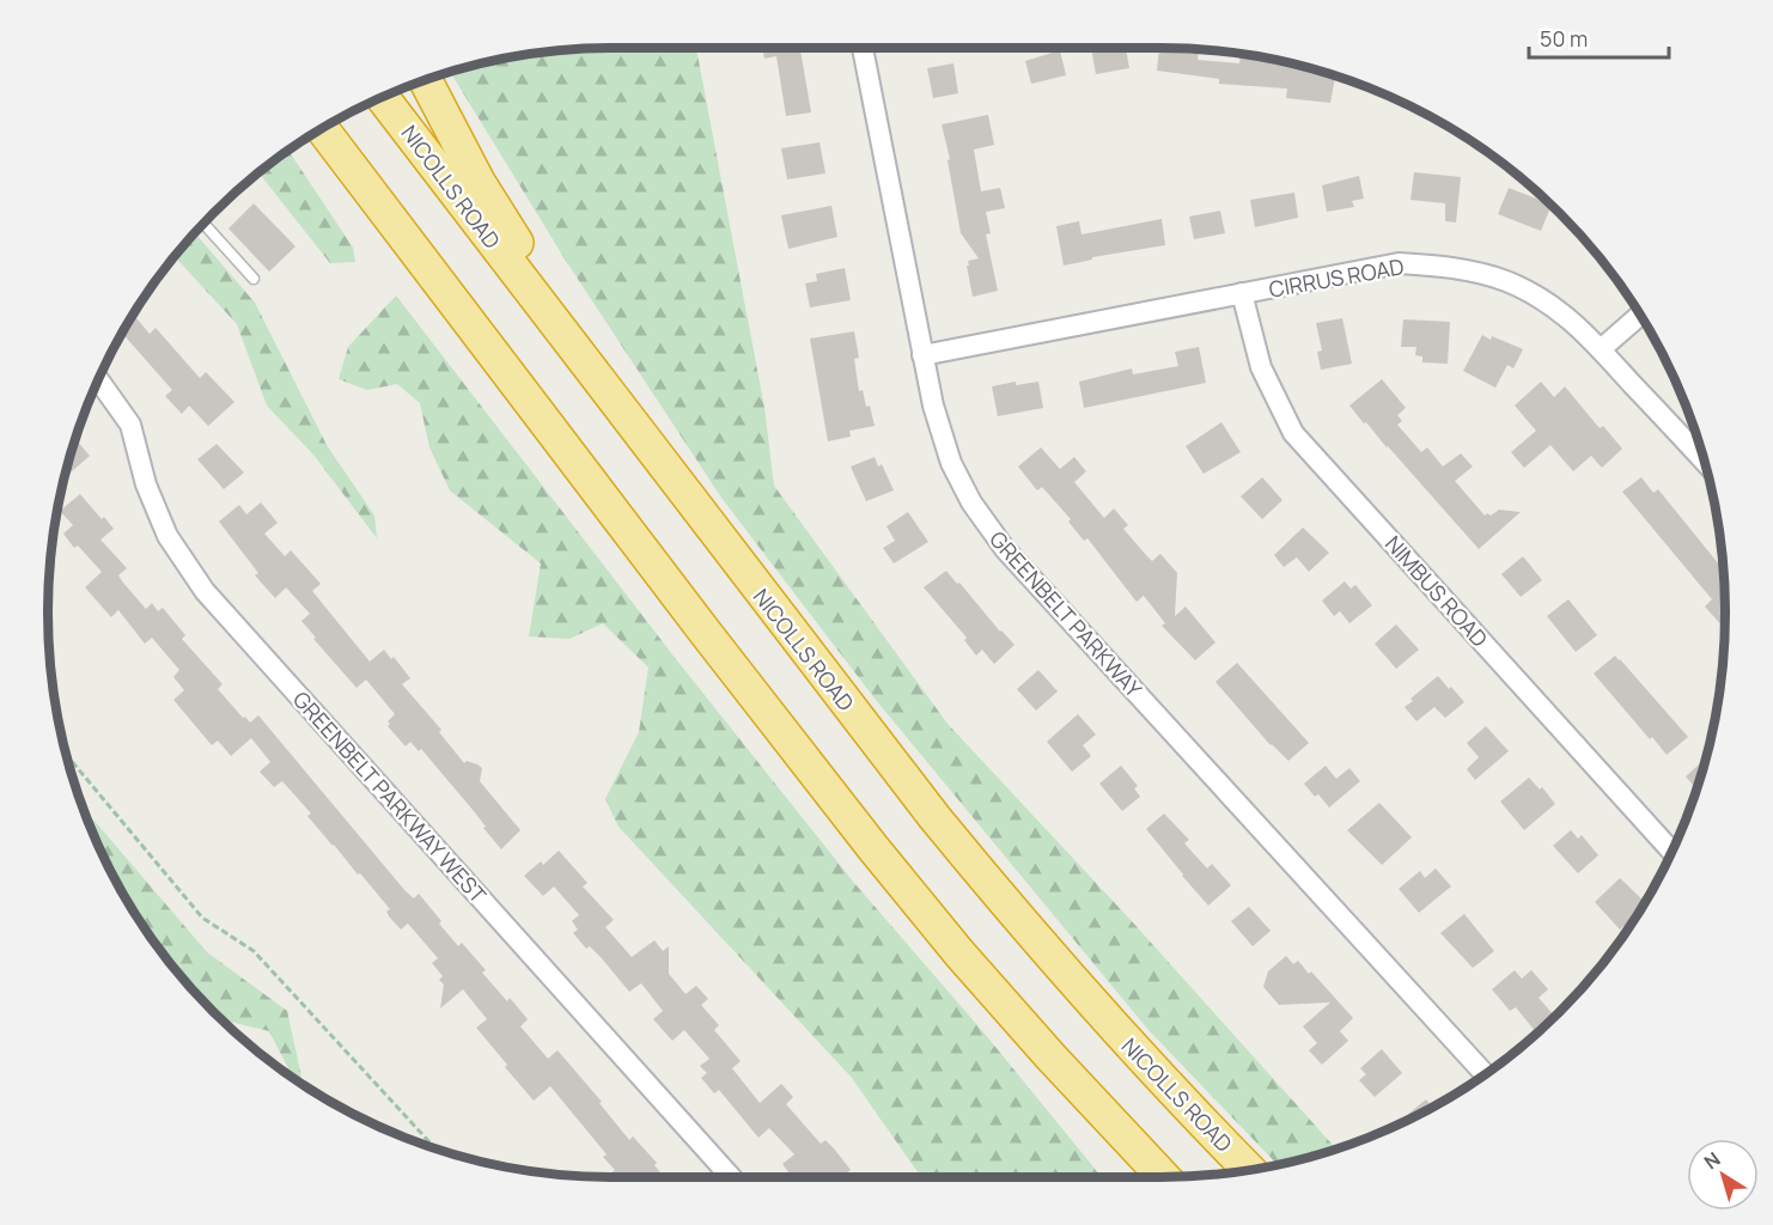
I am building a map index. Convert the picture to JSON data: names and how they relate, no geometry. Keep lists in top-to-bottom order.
{
  "streets": {
    "highway": ["NICOLLS ROAD"],
    "street": [
      "CIRRUS ROAD",
      "NIMBUS ROAD",
      "GREENBELT PARKWAY",
      "GREENBELT PARKWAY WEST"
    ]
  },
  "crossings": [
    ["CIRRUS ROAD", "NIMBUS ROAD"],
    ["CIRRUS ROAD", "GREENBELT PARKWAY"]
  ],
  "scale_bar": "50 m",
  "north": "top left"
}
